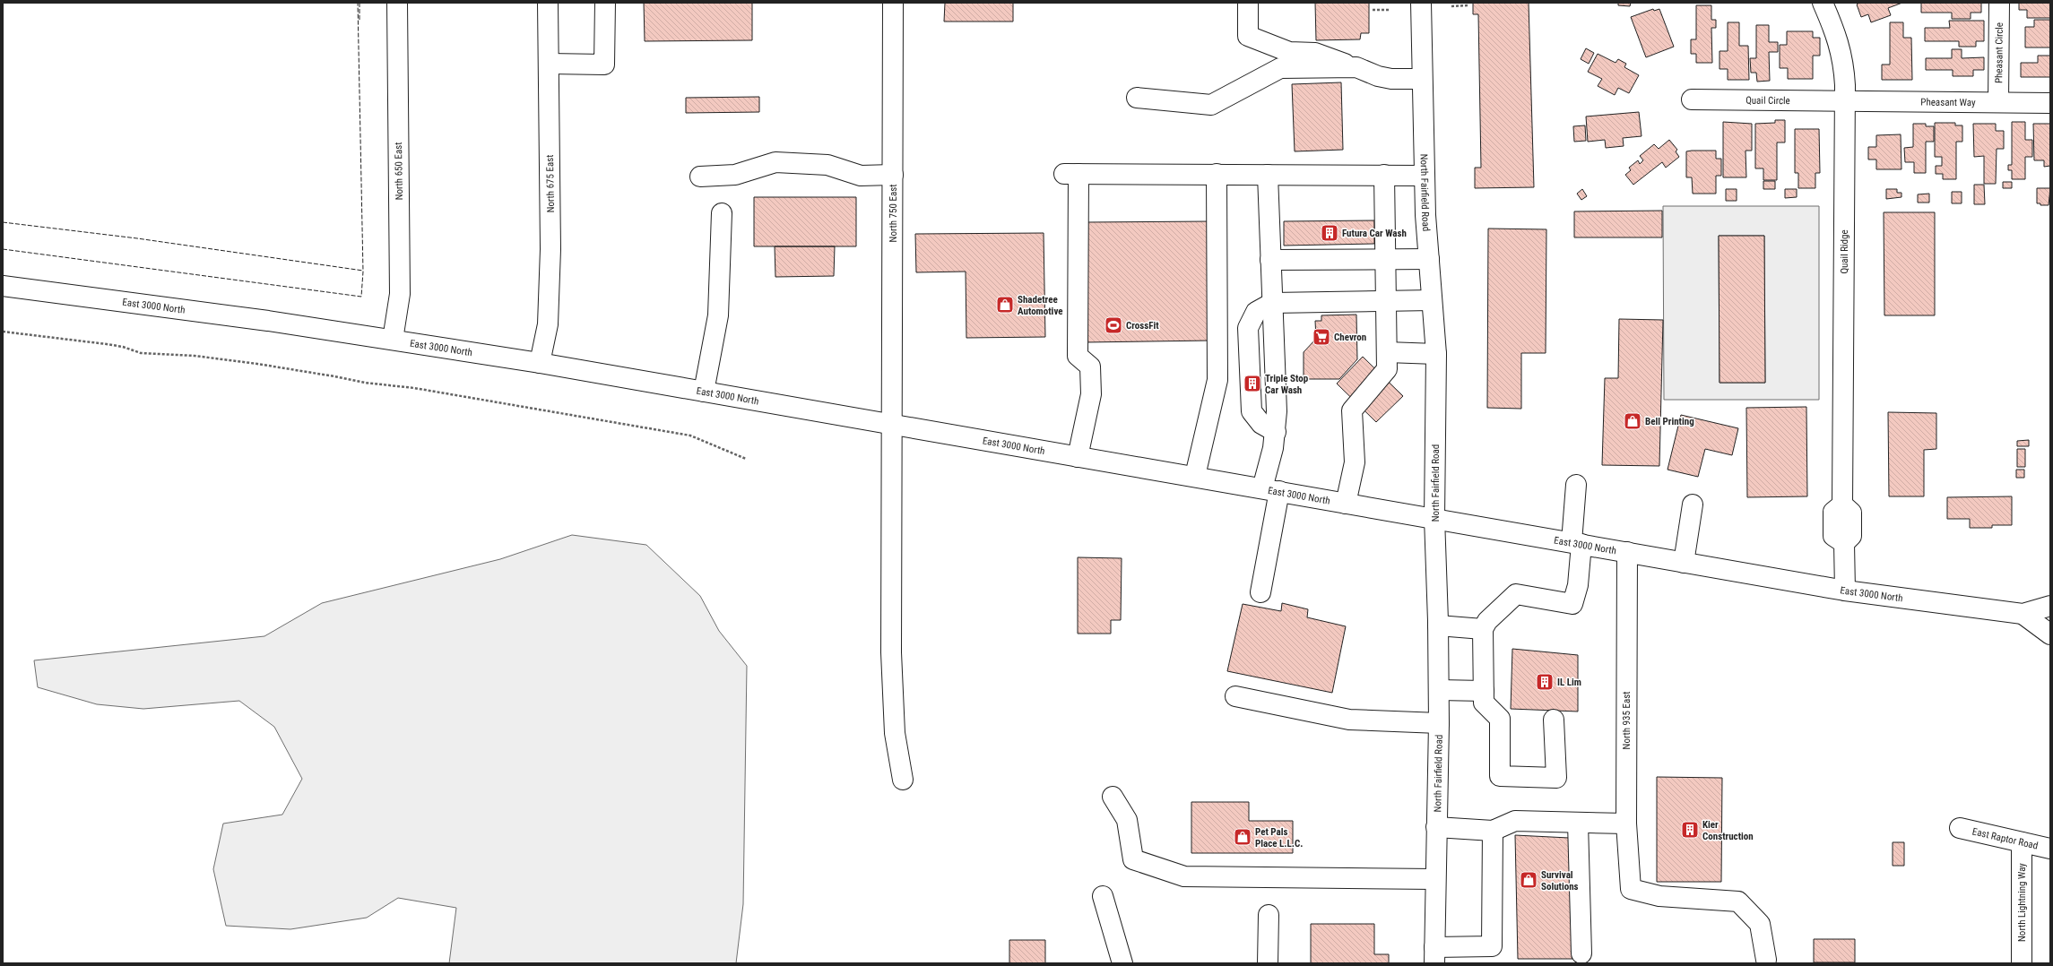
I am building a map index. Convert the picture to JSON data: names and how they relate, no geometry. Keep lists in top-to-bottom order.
{
  "streets": {
    "street": [
      "Pheasant Circle",
      "Quail Circle",
      "Pheasant Way",
      "North 650 East",
      "North 675 East",
      "North Fairfield Road",
      "North 750 East",
      "Quail Ridge",
      "East 3000 North",
      "North 935 East",
      "East Raptor Road",
      "North Lightning Way"
    ]
  },
  "crossings": [
    ["Pheasant Circle", "Pheasant Way"],
    ["Quail Circle", "Pheasant Way"],
    ["Quail Circle", "Quail Ridge"],
    ["Pheasant Way", "Quail Ridge"],
    ["North 650 East", "East 3000 North"],
    ["North 675 East", "East 3000 North"],
    ["North Fairfield Road", "East 3000 North"],
    ["North 750 East", "East 3000 North"],
    ["Quail Ridge", "East 3000 North"],
    ["East 3000 North", "North 935 East"],
    ["East Raptor Road", "North Lightning Way"]
  ],
  "places": {
    "building": [
      "Futura Car Wash",
      "Triple Stop Car Wash",
      "IL Lim",
      "Kier Construction"
    ],
    "shop": [
      "Shadetree Automotive",
      "Bell Printing",
      "Pet Pals Place L.L.C.",
      "Survival Solutions"
    ],
    "sports": ["CrossFit"],
    "supermarket": ["Chevron"]
  }
}
